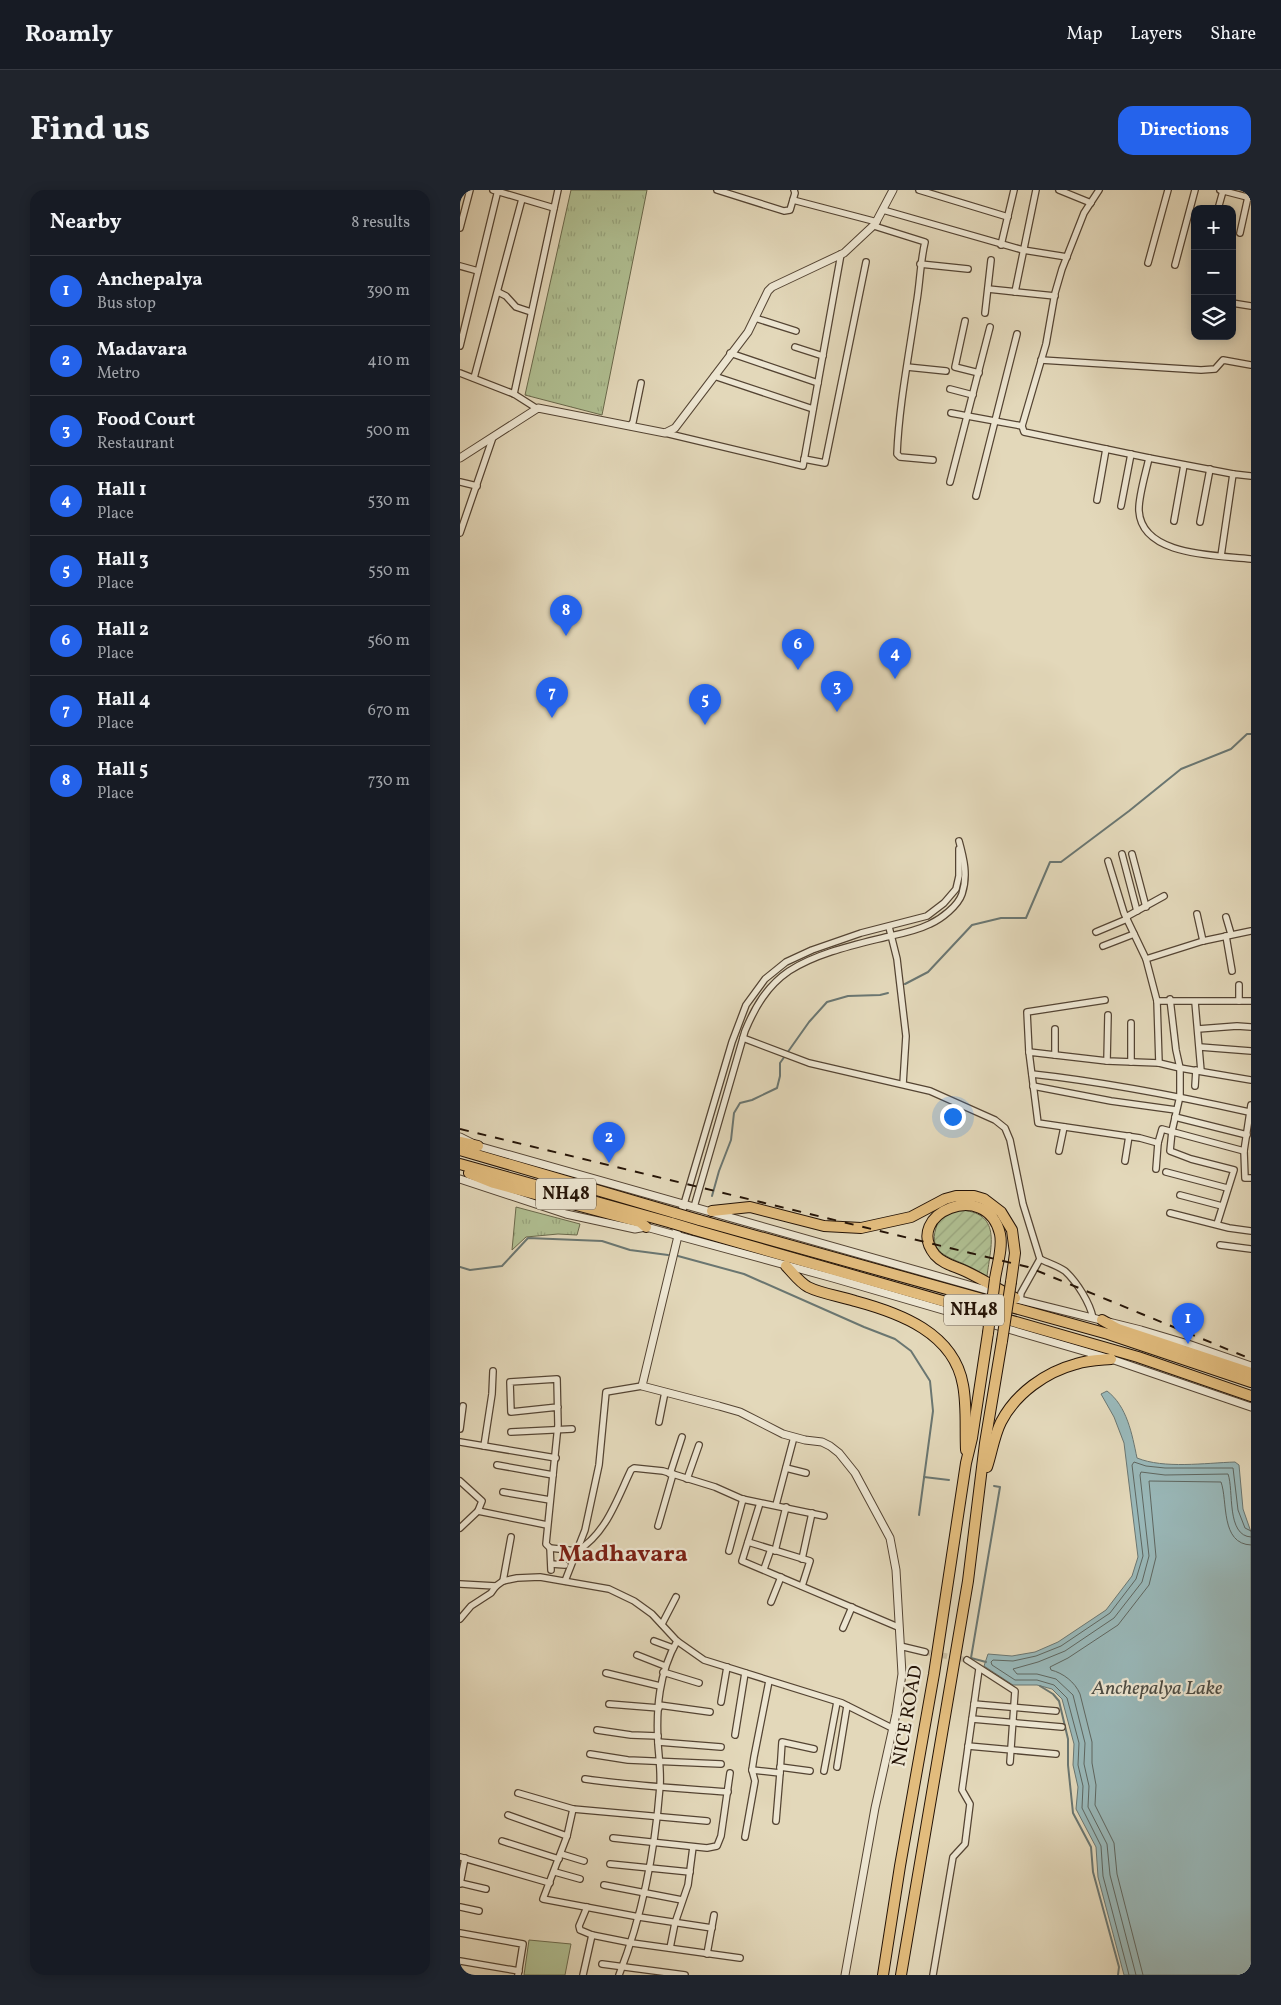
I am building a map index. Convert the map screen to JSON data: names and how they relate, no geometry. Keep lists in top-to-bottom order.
{
  "streets": {
    "highway": ["NH48", "NICE ROAD"]
  },
  "districts": ["Madhavara"],
  "water": ["Anchepalya Lake"],
  "page": {
    "header": "Roamly",
    "nav": ["Map", "Layers", "Share"],
    "title": "Find us",
    "buttons": "Directions",
    "heading": ["Nearby", "8 results"],
    "map_buttons": ["+", "−"],
    "list": [
      {
        "mark": "1",
        "name": "Anchepalya",
        "note": "Bus stop",
        "value": "390 m"
      },
      {
        "mark": "2",
        "name": "Madavara",
        "note": "Metro",
        "value": "410 m"
      },
      {
        "mark": "3",
        "name": "Food Court",
        "note": "Restaurant",
        "value": "500 m"
      },
      {
        "mark": "4",
        "name": "Hall 1",
        "note": "Place",
        "value": "530 m"
      },
      {
        "mark": "5",
        "name": "Hall 3",
        "note": "Place",
        "value": "550 m"
      },
      {
        "mark": "6",
        "name": "Hall 2",
        "note": "Place",
        "value": "560 m"
      },
      {
        "mark": "7",
        "name": "Hall 4",
        "note": "Place",
        "value": "670 m"
      },
      {
        "mark": "8",
        "name": "Hall 5",
        "note": "Place",
        "value": "730 m"
      }
    ],
    "pins": [
      "8",
      "6",
      "4",
      "3",
      "7",
      "5",
      "2",
      "1"
    ]
  }
}
